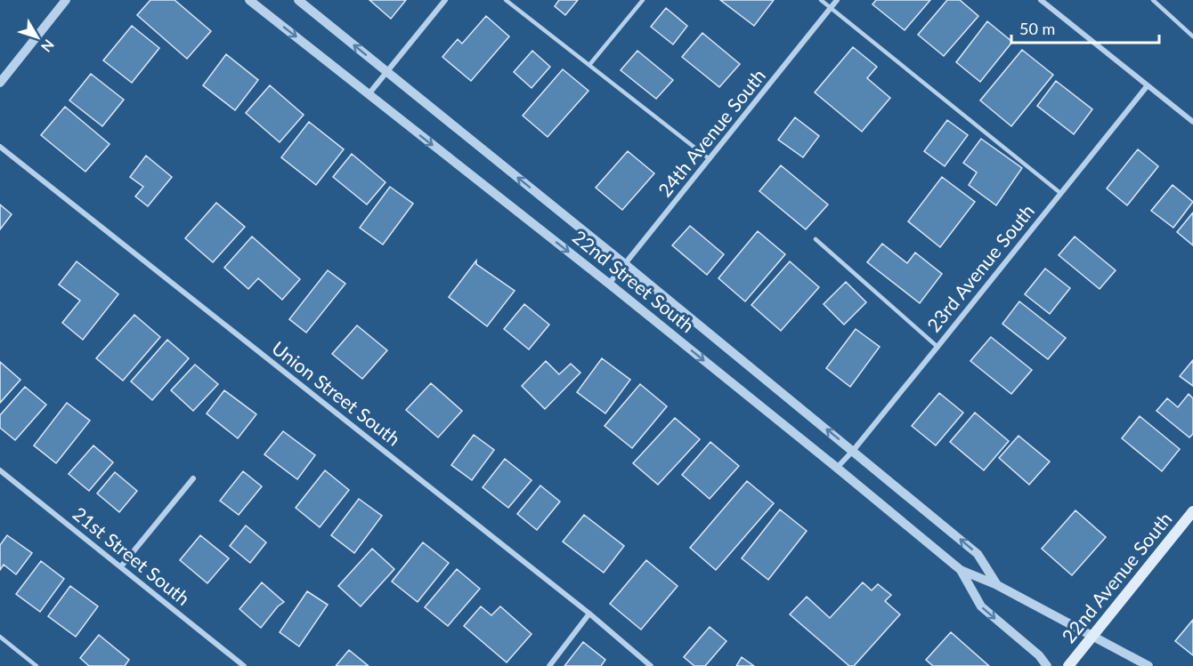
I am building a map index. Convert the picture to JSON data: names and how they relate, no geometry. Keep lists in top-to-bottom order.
{
  "streets": {
    "main road": ["22nd Avenue South"],
    "street": [
      "24th Avenue South",
      "23rd Avenue South",
      "22nd Street South",
      "Union Street South",
      "21st Street South"
    ]
  },
  "crossings": [
    ["24th Avenue South", "22nd Street South"],
    ["23rd Avenue South", "22nd Street South"],
    ["22nd Street South", "22nd Avenue South"]
  ],
  "scale_bar": "50 m",
  "north": "bottom right"
}
